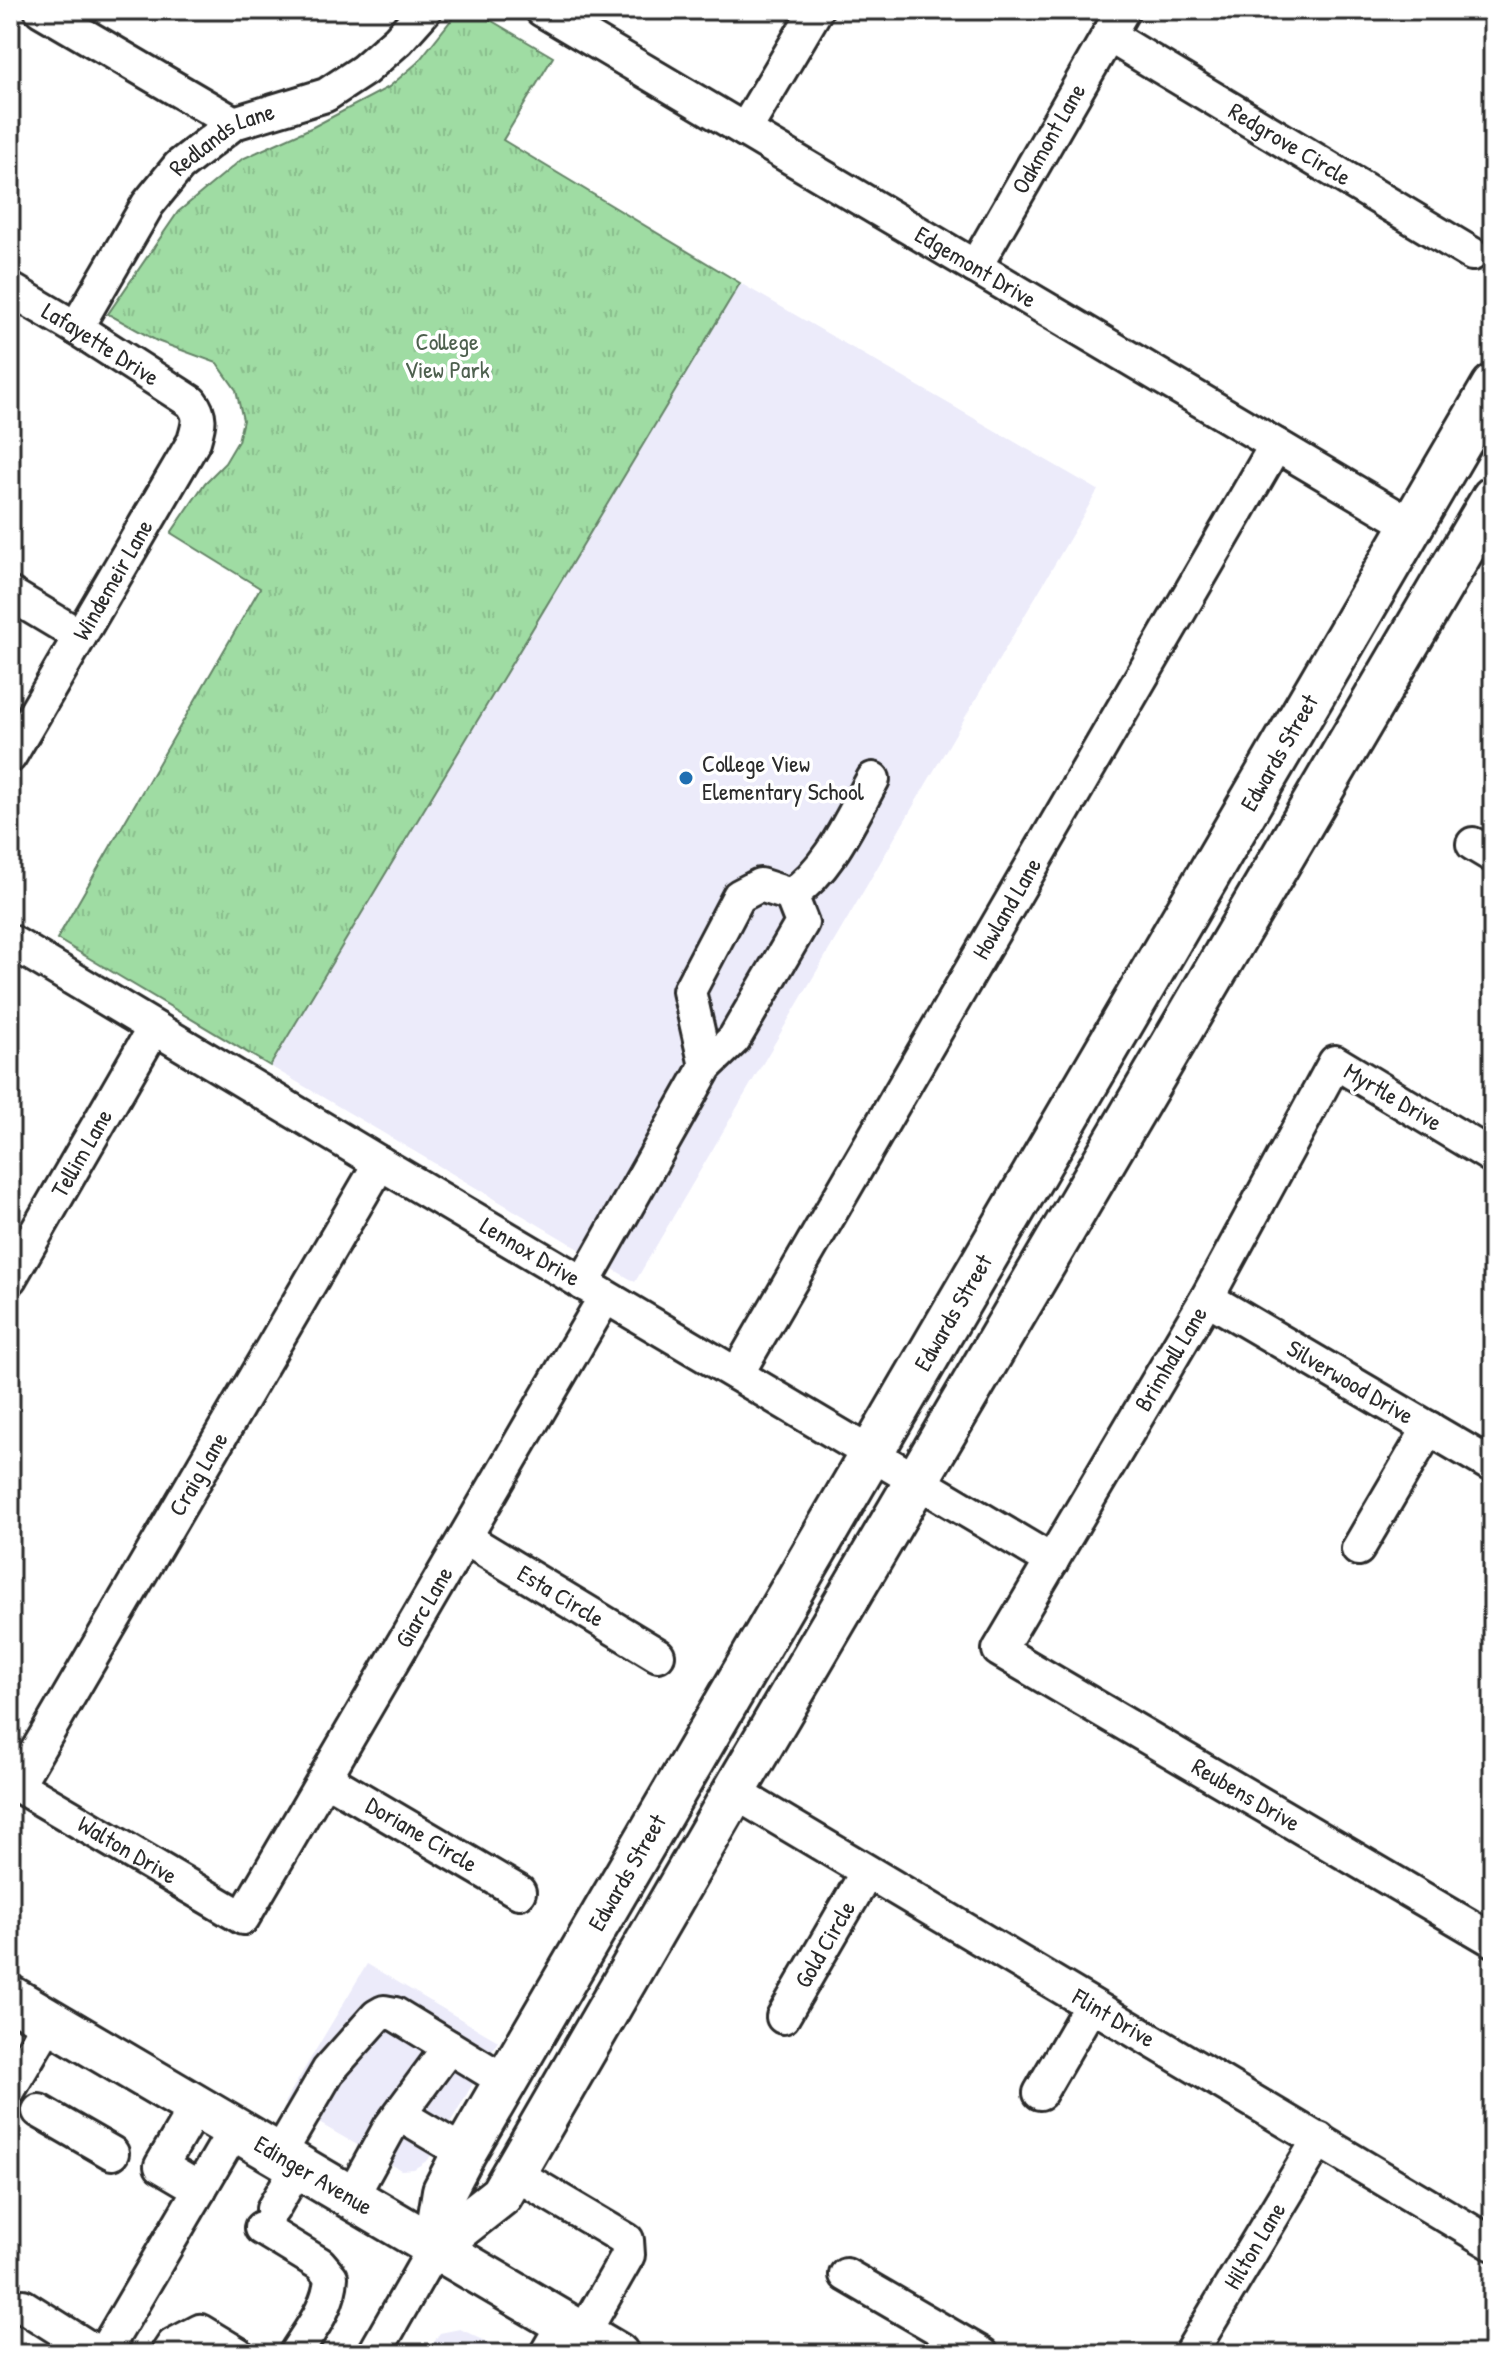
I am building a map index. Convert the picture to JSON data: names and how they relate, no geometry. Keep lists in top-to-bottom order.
{
  "streets": {
    "main road": ["Edwards Street", "Edinger Avenue"],
    "street": [
      "Oakmont Lane",
      "Redlands Lane",
      "Redgrove Circle",
      "Edgemont Drive",
      "Lafayette Drive",
      "Windemeir Lane",
      "Howland Lane",
      "Myrtle Drive",
      "Tellim Lane",
      "Lennox Drive",
      "Brimhall Lane",
      "Silverwood Drive",
      "Craig Lane",
      "Esta Circle",
      "Giarc Lane",
      "Reubens Drive",
      "Doriane Circle",
      "Walton Drive",
      "Gold Circle",
      "Flint Drive",
      "Hilton Lane"
    ]
  },
  "crossings": [
    ["Oakmont Lane", "Redgrove Circle"],
    ["Oakmont Lane", "Edgemont Drive"],
    ["Redlands Lane", "Lafayette Drive"],
    ["Edgemont Drive", "Edwards Street"],
    ["Edgemont Drive", "Howland Lane"],
    ["Lafayette Drive", "Windemeir Lane"],
    ["Edwards Street", "Lennox Drive"],
    ["Edwards Street", "Flint Drive"],
    ["Edwards Street", "Edinger Avenue"],
    ["Howland Lane", "Lennox Drive"],
    ["Myrtle Drive", "Brimhall Lane"],
    ["Tellim Lane", "Lennox Drive"],
    ["Lennox Drive", "Brimhall Lane"],
    ["Lennox Drive", "Craig Lane"],
    ["Lennox Drive", "Giarc Lane"],
    ["Brimhall Lane", "Silverwood Drive"],
    ["Brimhall Lane", "Reubens Drive"],
    ["Craig Lane", "Walton Drive"],
    ["Esta Circle", "Giarc Lane"],
    ["Giarc Lane", "Doriane Circle"],
    ["Giarc Lane", "Walton Drive"],
    ["Gold Circle", "Flint Drive"],
    ["Flint Drive", "Hilton Lane"]
  ],
  "parks": ["College View Park"],
  "places": ["College View Elementary School"]
}
